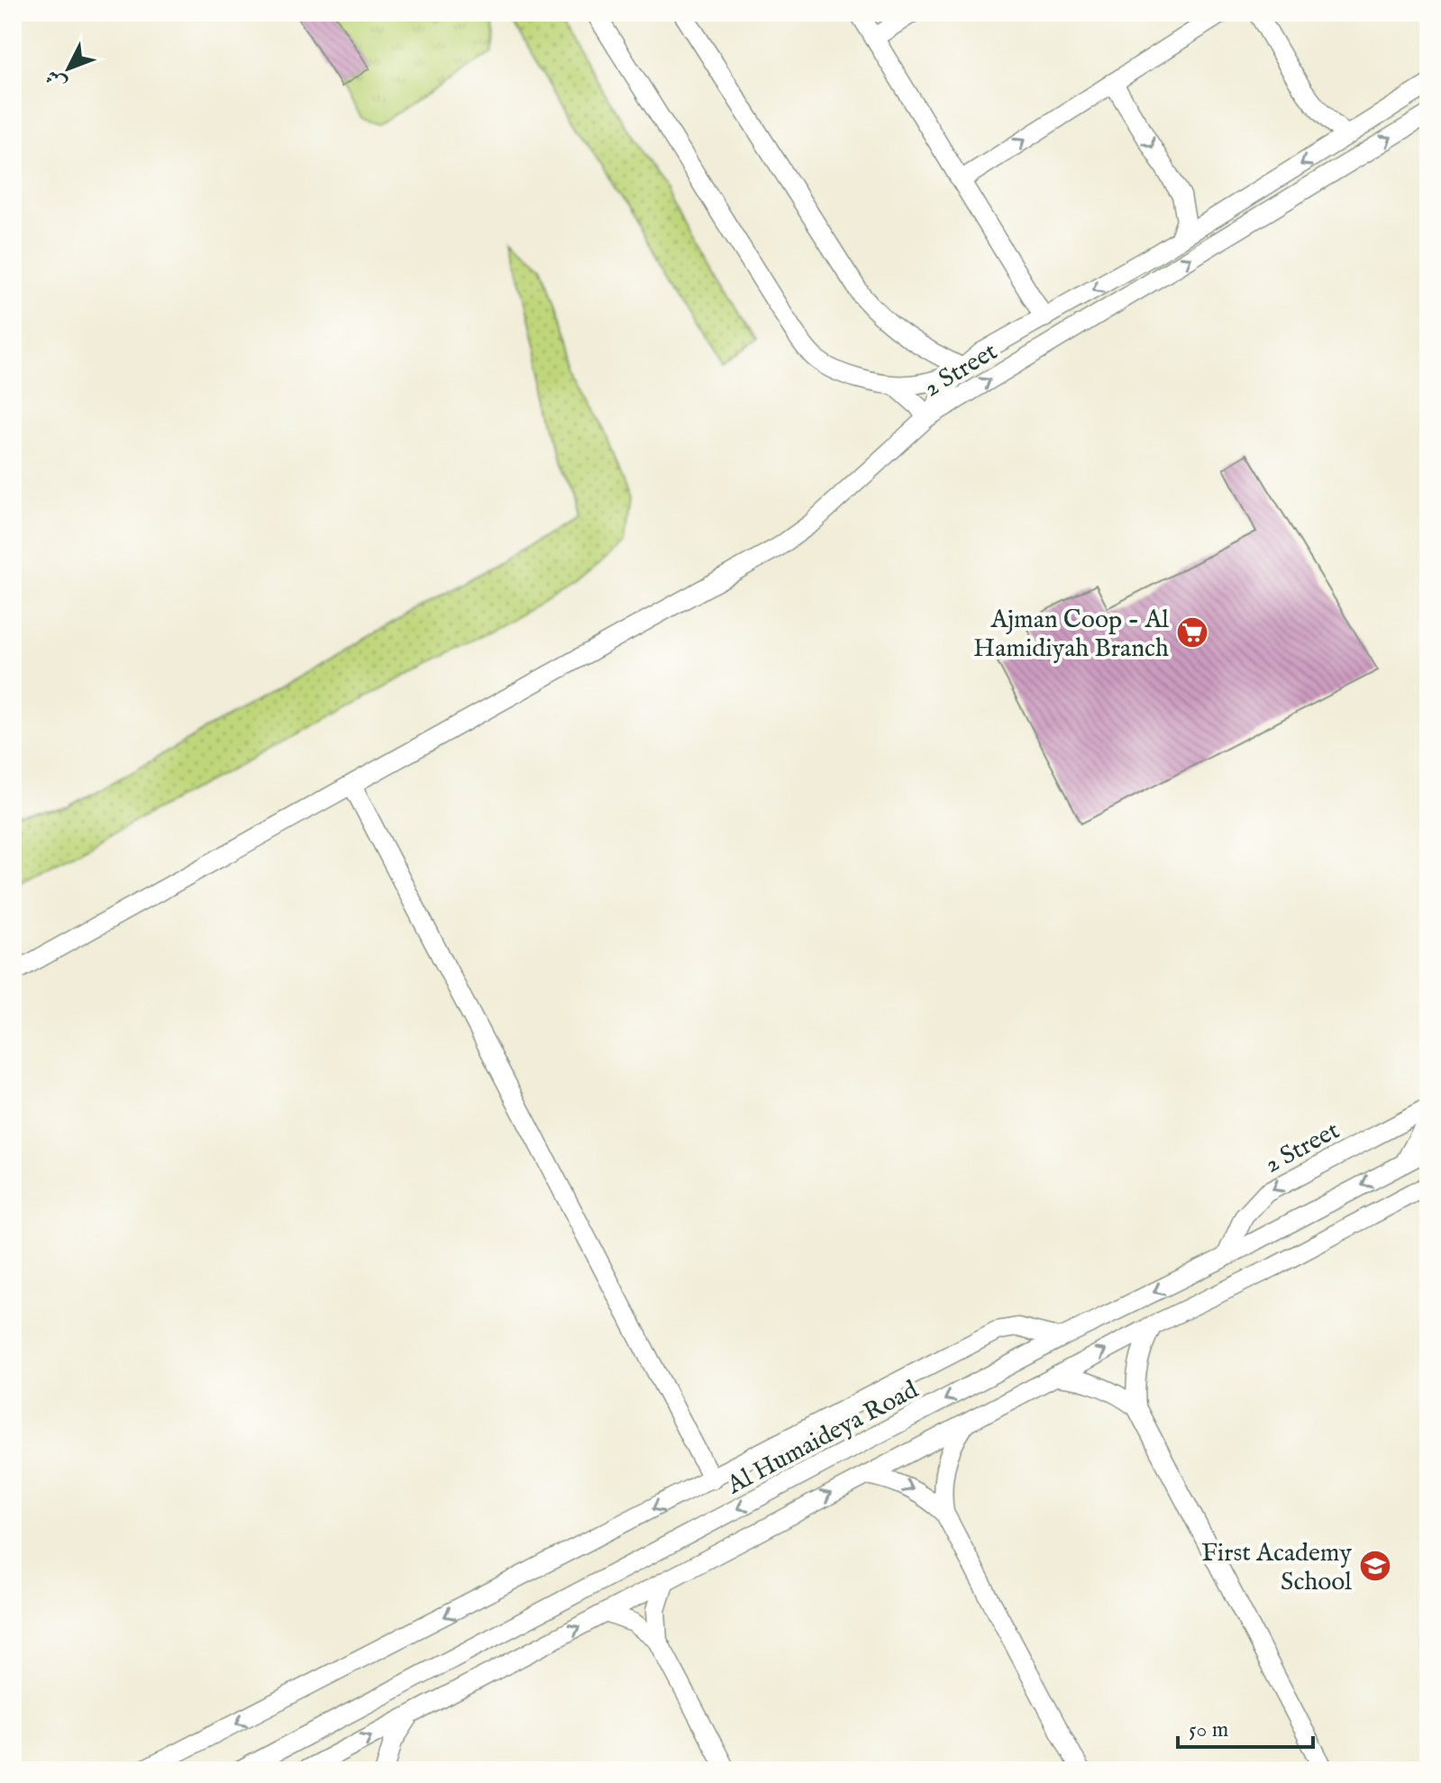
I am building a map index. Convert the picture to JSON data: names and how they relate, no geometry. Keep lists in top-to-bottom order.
{
  "streets": {
    "street": ["2 Street", "Al Humaideya Road"]
  },
  "crossings": [
    ["2 Street", "Al Humaideya Road"]
  ],
  "places": {
    "supermarket": ["Ajman Coop - Al Hamidiyah Branch"],
    "school or university": ["First Academy School"]
  },
  "scale_bar": "50 m",
  "north": "bottom left"
}
